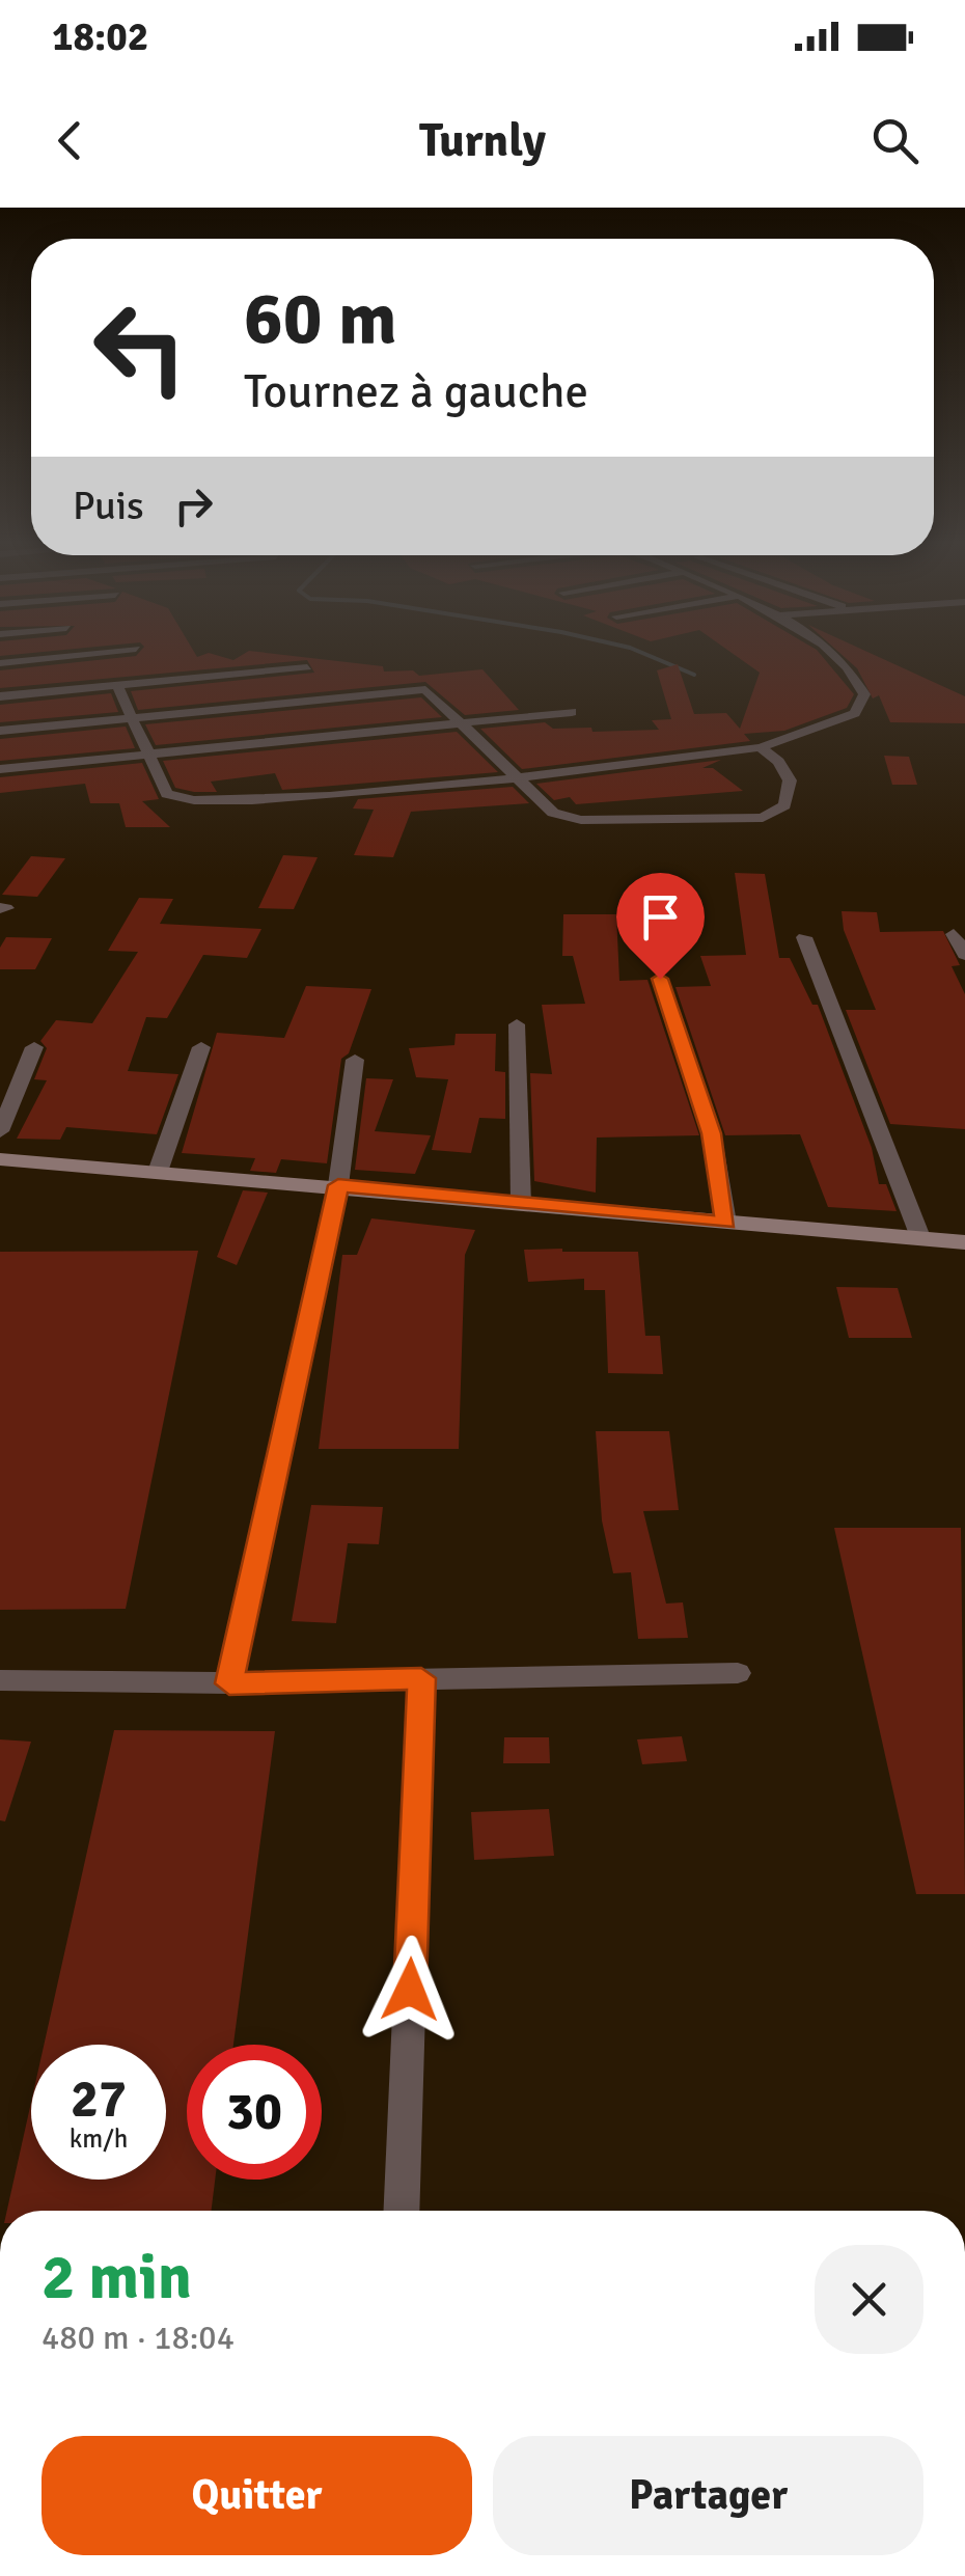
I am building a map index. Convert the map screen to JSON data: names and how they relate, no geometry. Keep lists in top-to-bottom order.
{
  "page": {
    "status": "18:02",
    "header": "Turnly",
    "turn": ["60 m", "Tournez à gauche"],
    "then": "Puis",
    "speed": "27 km/h",
    "limit": "30",
    "heading": ["2 min", "480 m · 18:04"],
    "buttons": ["Quitter", "Partager"]
  }
}
